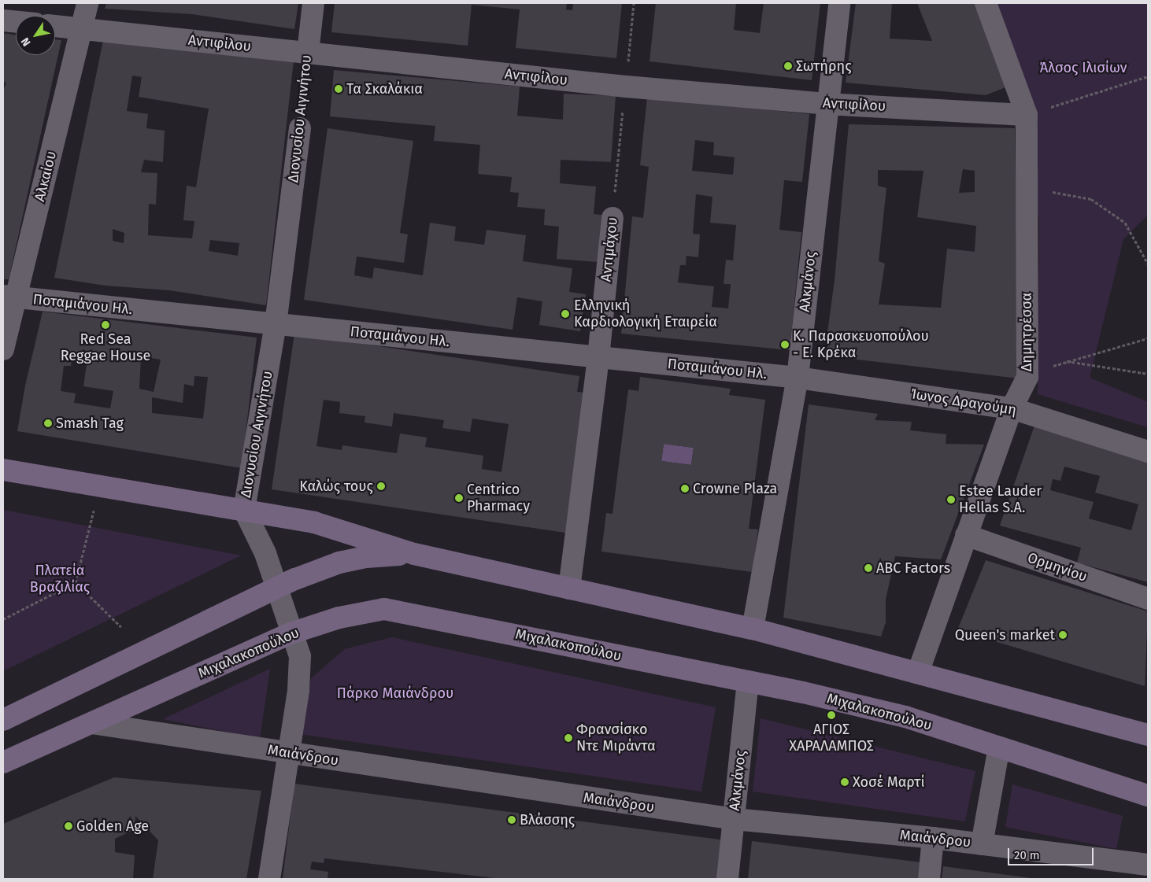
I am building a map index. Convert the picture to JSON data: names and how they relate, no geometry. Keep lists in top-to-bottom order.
{
  "streets": {
    "main road": ["Μιχαλακοπούλου"],
    "street": [
      "Αντιφίλου",
      "Διονυσίου Αιγινήτου",
      "Αλκαίου",
      "Αντιμάχου",
      "Αλκμάνος",
      "Ποταμιάνου Ηλ.",
      "Δημητρέσσα",
      "Ίωνος Δραγούμη",
      "Ορμηνίου",
      "Μαιάνδρου"
    ]
  },
  "crossings": [
    ["Αντιφίλου", "Διονυσίου Αιγινήτου"],
    ["Αντιφίλου", "Αλκαίου"],
    ["Αντιφίλου", "Αντιμάχου"],
    ["Αντιφίλου", "Αλκμάνος"],
    ["Αντιφίλου", "Δημητρέσσα"],
    ["Διονυσίου Αιγινήτου", "Ποταμιάνου Ηλ."],
    ["Διονυσίου Αιγινήτου", "Μιχαλακοπούλου"],
    ["Διονυσίου Αιγινήτου", "Μαιάνδρου"],
    ["Αλκαίου", "Ποταμιάνου Ηλ."],
    ["Αντιμάχου", "Ποταμιάνου Ηλ."],
    ["Αλκμάνος", "Ποταμιάνου Ηλ."],
    ["Αλκμάνος", "Ίωνος Δραγούμη"],
    ["Αλκμάνος", "Μιχαλακοπούλου"],
    ["Αλκμάνος", "Μαιάνδρου"],
    ["Ποταμιάνου Ηλ.", "Ίωνος Δραγούμη"],
    ["Δημητρέσσα", "Ίωνος Δραγούμη"],
    ["Δημητρέσσα", "Ορμηνίου"],
    ["Μιχαλακοπούλου", "Μαιάνδρου"]
  ],
  "parks": ["Άλσος Ιλισίων", "Πλατεία Βραζιλίας", "Πάρκο Μαιάνδρου"],
  "places": [
    "Σωτήρης",
    "Τα Σκαλάκια",
    "Ελληνική Καρδιολογική Εταιρεία",
    "Red Sea Reggae House",
    "Κ. Παρασκευοπούλου - Ε. Κρέκα",
    "Smash Tag",
    "Καλώς τους",
    "Crowne Plaza",
    "Centrico Pharmacy",
    "Estee Lauder Hellas S.A.",
    "ABC Factors",
    "Queen's market",
    "ΑΓΙΟΣ ΧΑΡΑΛΑΜΠΟΣ",
    "Φρανσίσκο Ντε Μιράντα",
    "Χοσέ Μαρτί",
    "Βλάσσης",
    "Golden Age"
  ],
  "scale_bar": "20 m",
  "north": "bottom left"
}
